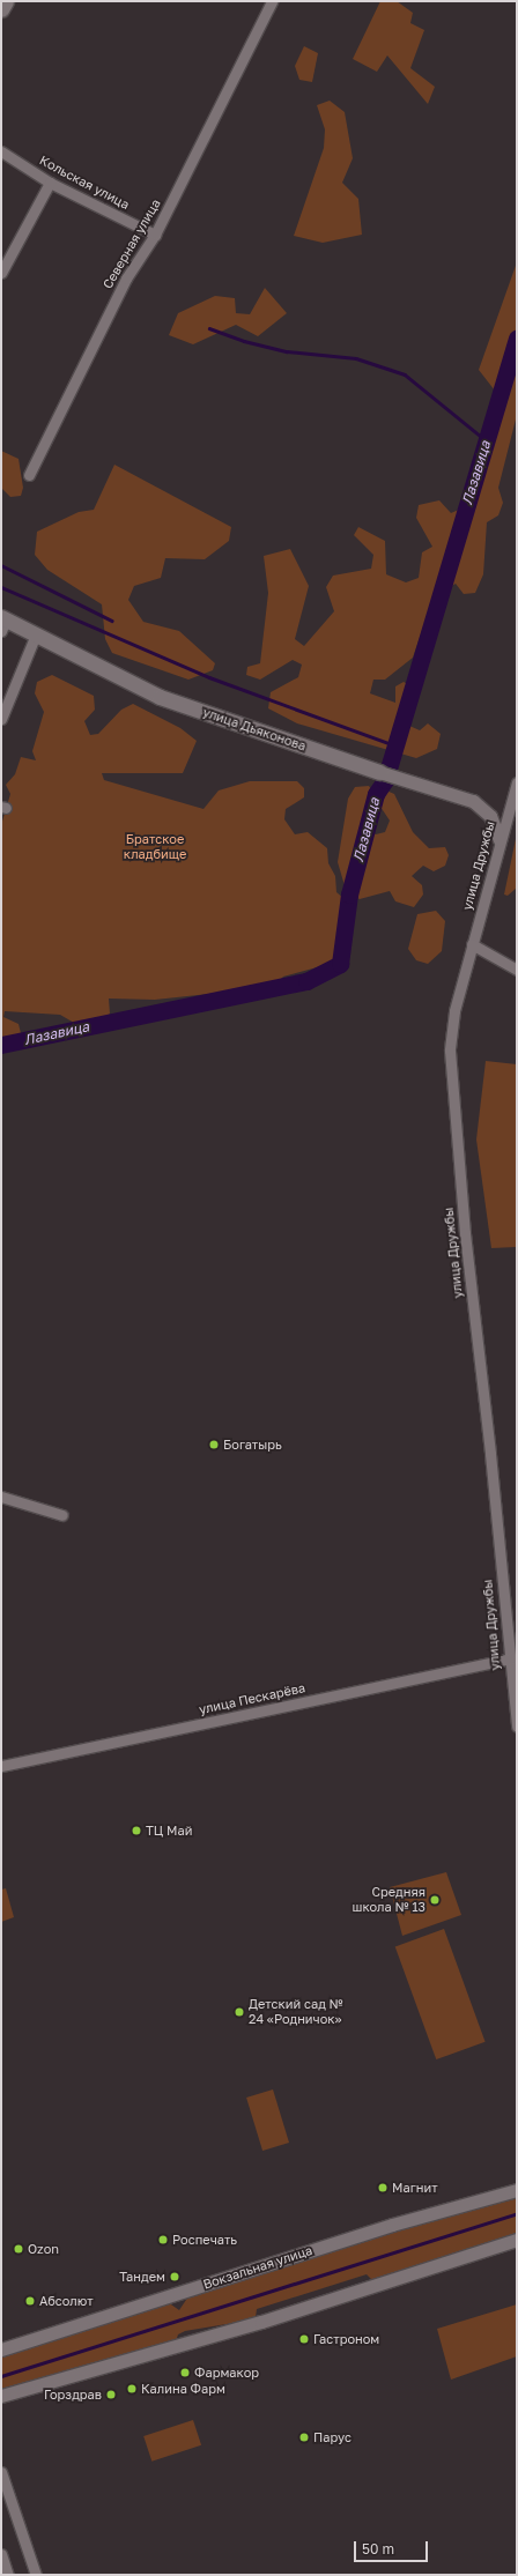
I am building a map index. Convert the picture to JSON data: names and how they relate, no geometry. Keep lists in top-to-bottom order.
{
  "streets": {
    "main road": ["улица Дьяконова"],
    "street": [
      "Кольская улица",
      "Северная улица",
      "улица Дружбы",
      "улица Пескарёва",
      "Вокзальная улица"
    ]
  },
  "crossings": [
    ["Кольская улица", "Северная улица"],
    ["улица Дьяконова", "улица Дружбы"],
    ["улица Дружбы", "улица Пескарёва"]
  ],
  "water": ["Лазавица"],
  "parks": ["Братское кладбище"],
  "places": [
    "Богатырь",
    "ТЦ Май",
    "Средняя школа № 13",
    "Детский сад № 24 «Родничок»",
    "Магнит",
    "Роспечать",
    "Ozon",
    "Тандем",
    "Абсолют",
    "Гастроном",
    "Фармакор",
    "Калина Фарм",
    "Горздрав",
    "Парус"
  ],
  "scale_bar": "50 m"
}
